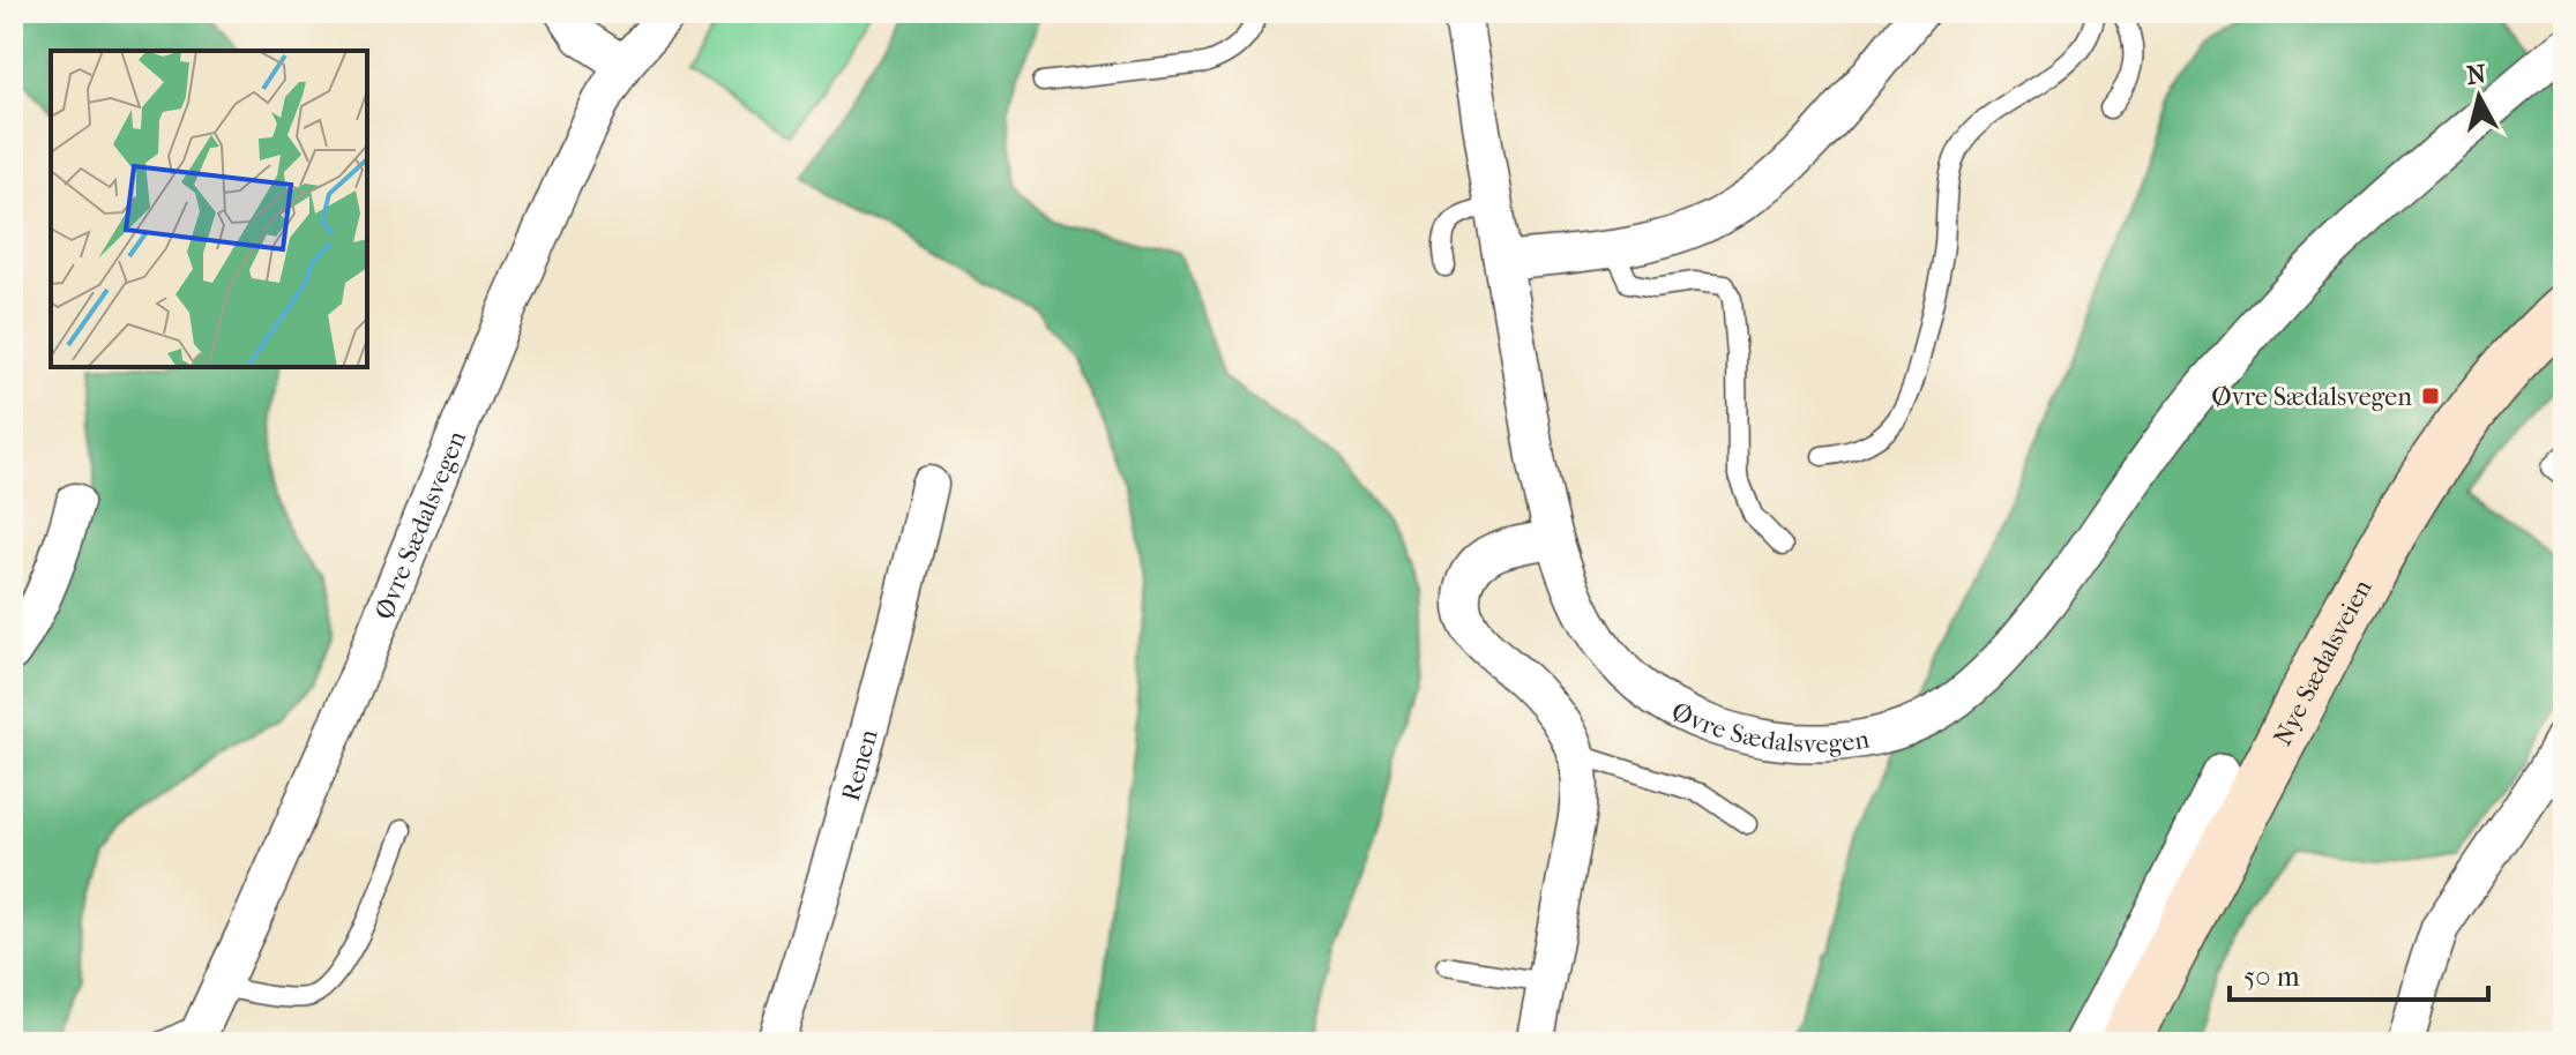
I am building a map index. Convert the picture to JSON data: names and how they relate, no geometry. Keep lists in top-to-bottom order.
{
  "streets": {
    "main road": ["Nye Sædalsveien"],
    "street": ["Øvre Sædalsvegen", "Renen"]
  },
  "places": {
    "transit": ["Øvre Sædalsvegen"]
  },
  "scale_bar": "50 m",
  "north": "top"
}
